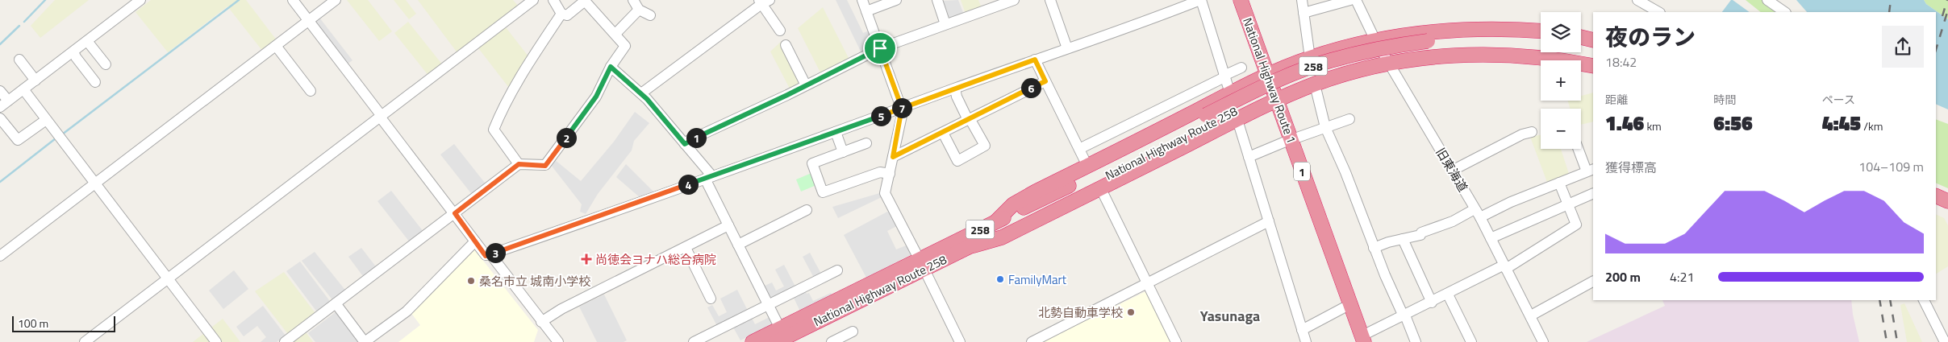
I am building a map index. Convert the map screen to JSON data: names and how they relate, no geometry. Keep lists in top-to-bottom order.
{
  "streets": {
    "highway": [
      "258",
      "National Highway Route 1",
      "National Highway Route 258",
      "1"
    ],
    "street": ["旧東海道"]
  },
  "districts": ["Yasunaga"],
  "places": {
    "health": ["尚徳会ヨナハ総合病院"],
    "other": ["FamilyMart", "桑名市立 城南小学校", "北勢自動車学校"]
  },
  "scale_bar": "100 m",
  "page": {
    "map_buttons": ["+", "−"],
    "heading": ["夜のラン", "18:42"],
    "pins": [
      "6",
      "7",
      "5",
      "1",
      "2",
      "4",
      "3"
    ],
    "stats": [
      ["距離", "1.46 km"],
      ["時間", "6:56"],
      ["ペース", "4:45 /km"]
    ],
    "chart": ["獲得標高", "104–109 m"],
    "list": [
      {
        "name": "200 m",
        "note": "4:21"
      }
    ],
    "scale": "100 m"
  }
}
